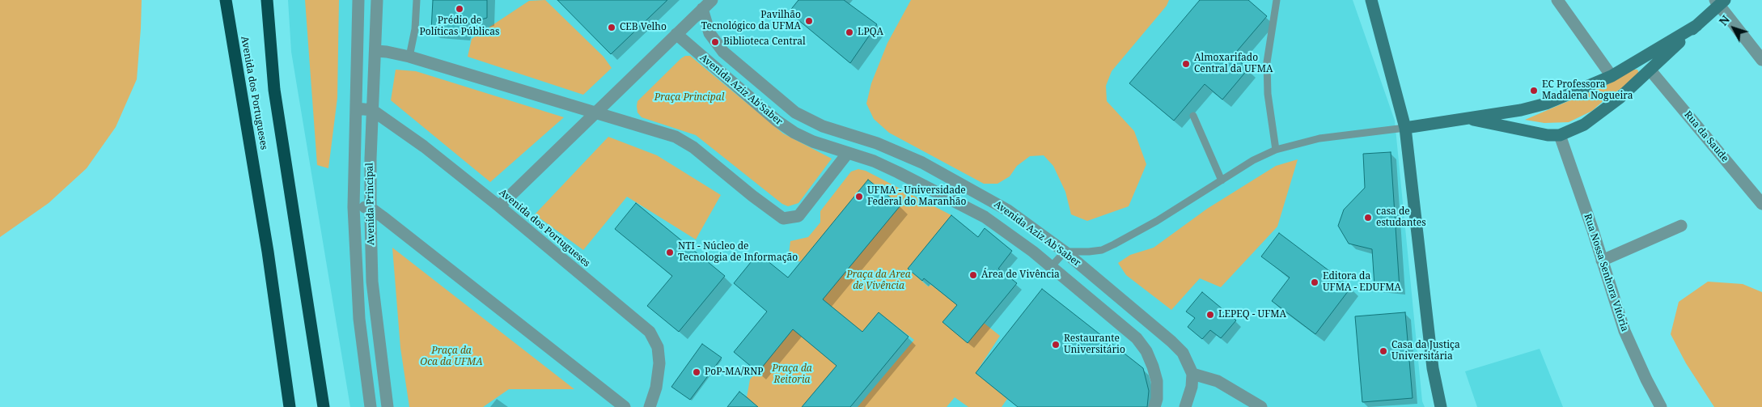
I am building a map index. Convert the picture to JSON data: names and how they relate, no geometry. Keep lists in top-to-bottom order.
{
  "streets": {
    "highway": ["Avenida dos Portugueses"],
    "street": [
      "Avenida Aziz Ab'Saber",
      "Rua da Saude",
      "Avenida Principal",
      "Rua Nossa Senhora Vitória"
    ]
  },
  "crossings": [
    ["Avenida dos Portugueses", "Avenida Principal"]
  ],
  "parks": [
    "Praça Principal",
    "Praça da Area de Vivência",
    "Praça da Oca da UFMA",
    "Praça da Reitoria"
  ],
  "places": [
    "Prédio de Políticas Públicas",
    "Pavilhão Tecnológico da UFMA",
    "CEB Velho",
    "LPQA",
    "Biblioteca Central",
    "Almoxarifado Central da UFMA",
    "EC Professora Madalena Nogueira",
    "UFMA - Universidade Federal do Maranhão",
    "casa de estudantes",
    "NTI - Núcleo de Tecnologia de Informação",
    "Área de Vivência",
    "Editora da UFMA - EDUFMA",
    "LEPEQ - UFMA",
    "Restaurante Universitário",
    "Casa da Justiça Universitária",
    "PoP-MA/RNP"
  ],
  "north": "top left"
}
